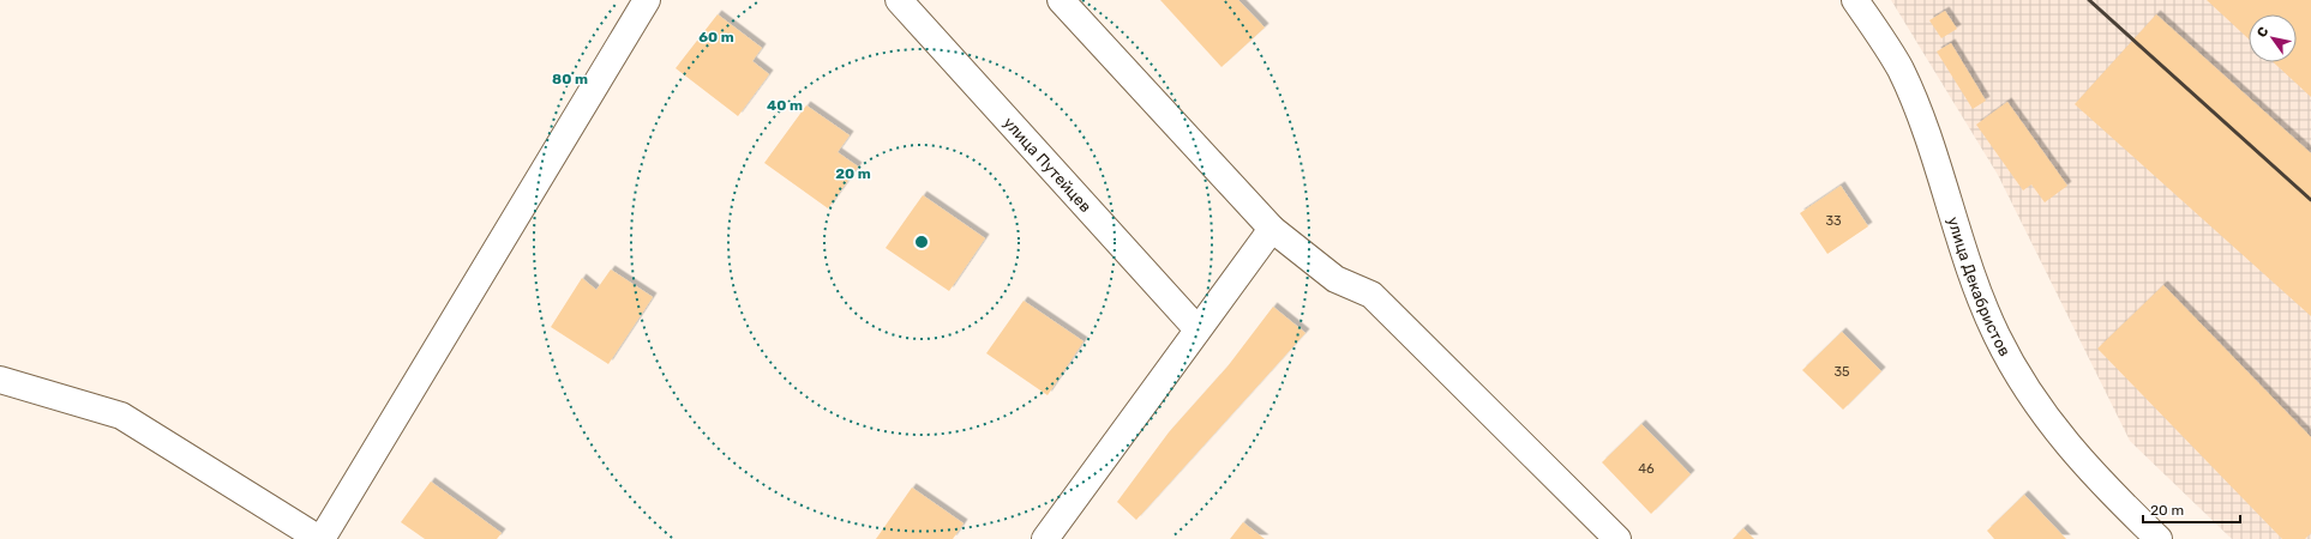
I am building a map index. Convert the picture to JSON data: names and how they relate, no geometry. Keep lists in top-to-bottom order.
{
  "streets": {
    "street": ["улица Путейцев", "улица Декабристов"]
  },
  "house_numbers": ["33", "35", "46"],
  "scale_bar": "20 m",
  "north": "top left",
  "rings": [
    "60 m",
    "80 m",
    "40 m",
    "20 m"
  ]
}
